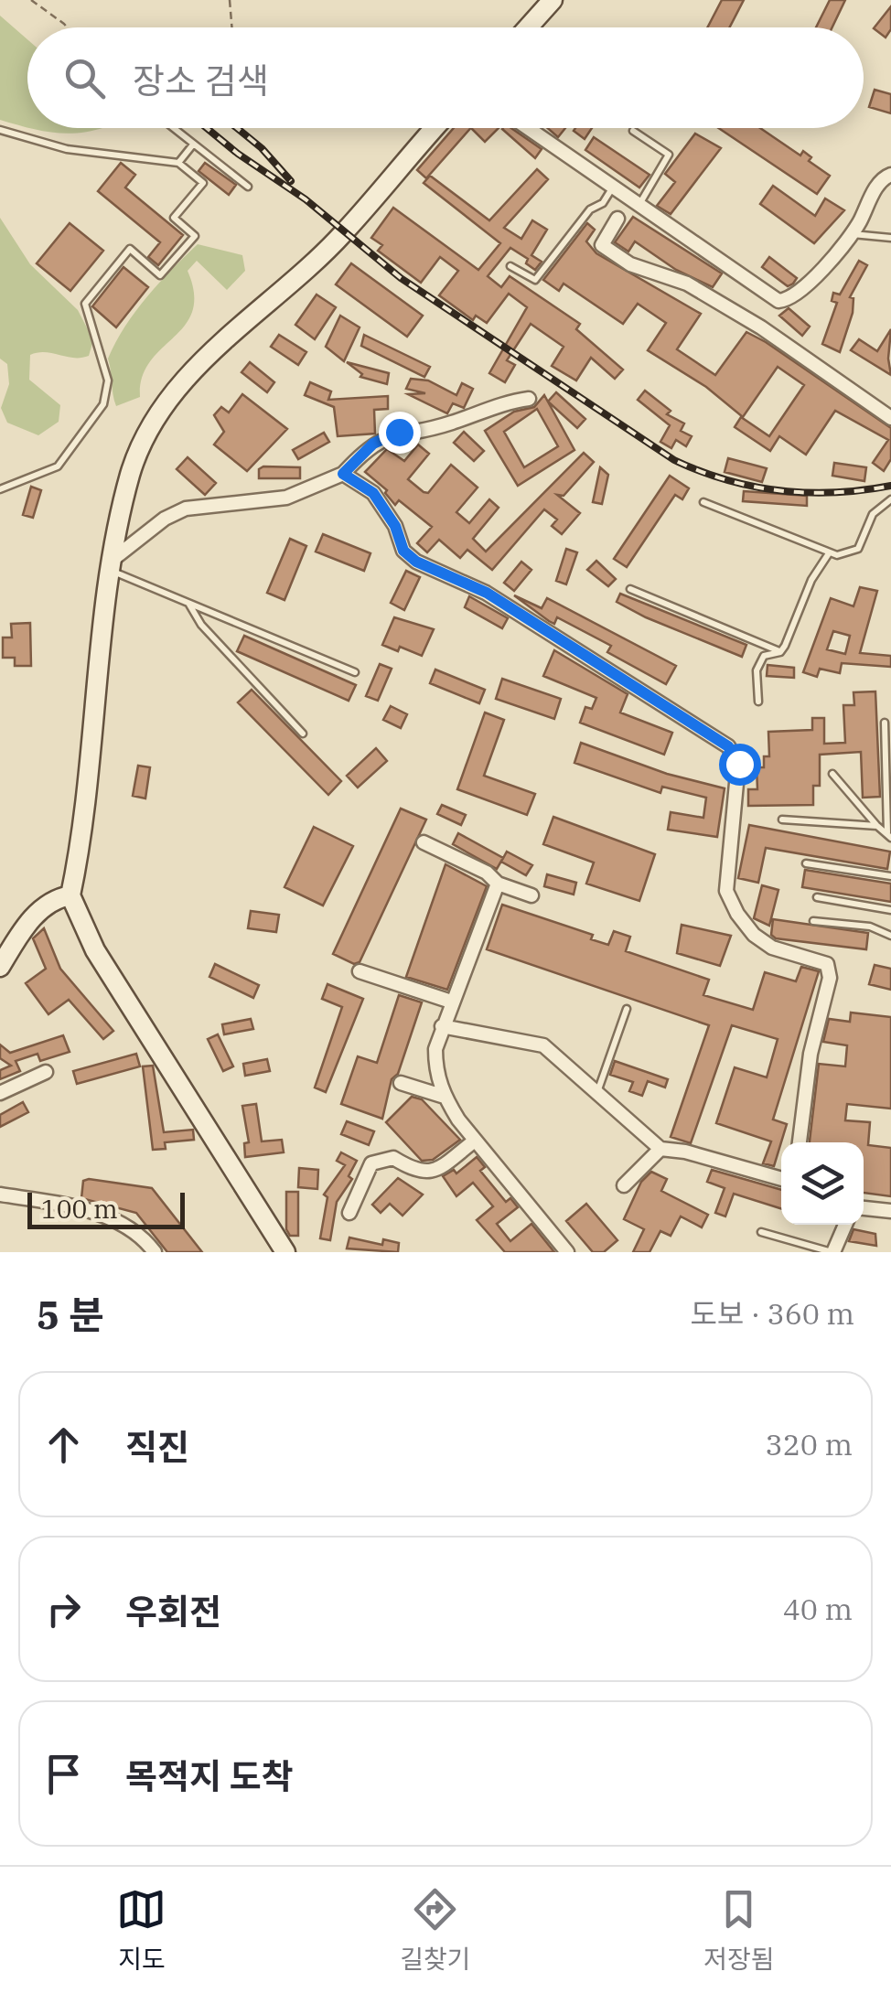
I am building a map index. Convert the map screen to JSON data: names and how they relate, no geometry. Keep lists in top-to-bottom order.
{
  "scale_bar": "100 m",
  "page": {
    "search": "장소 검색",
    "scale": "100 m",
    "heading": ["5 분", "도보 · 360 m"],
    "list": [
      ["직진", "320 m"],
      ["우회전", "40 m"],
      "목적지 도착"
    ],
    "nav": ["지도", "길찾기", "저장됨"]
  }
}
